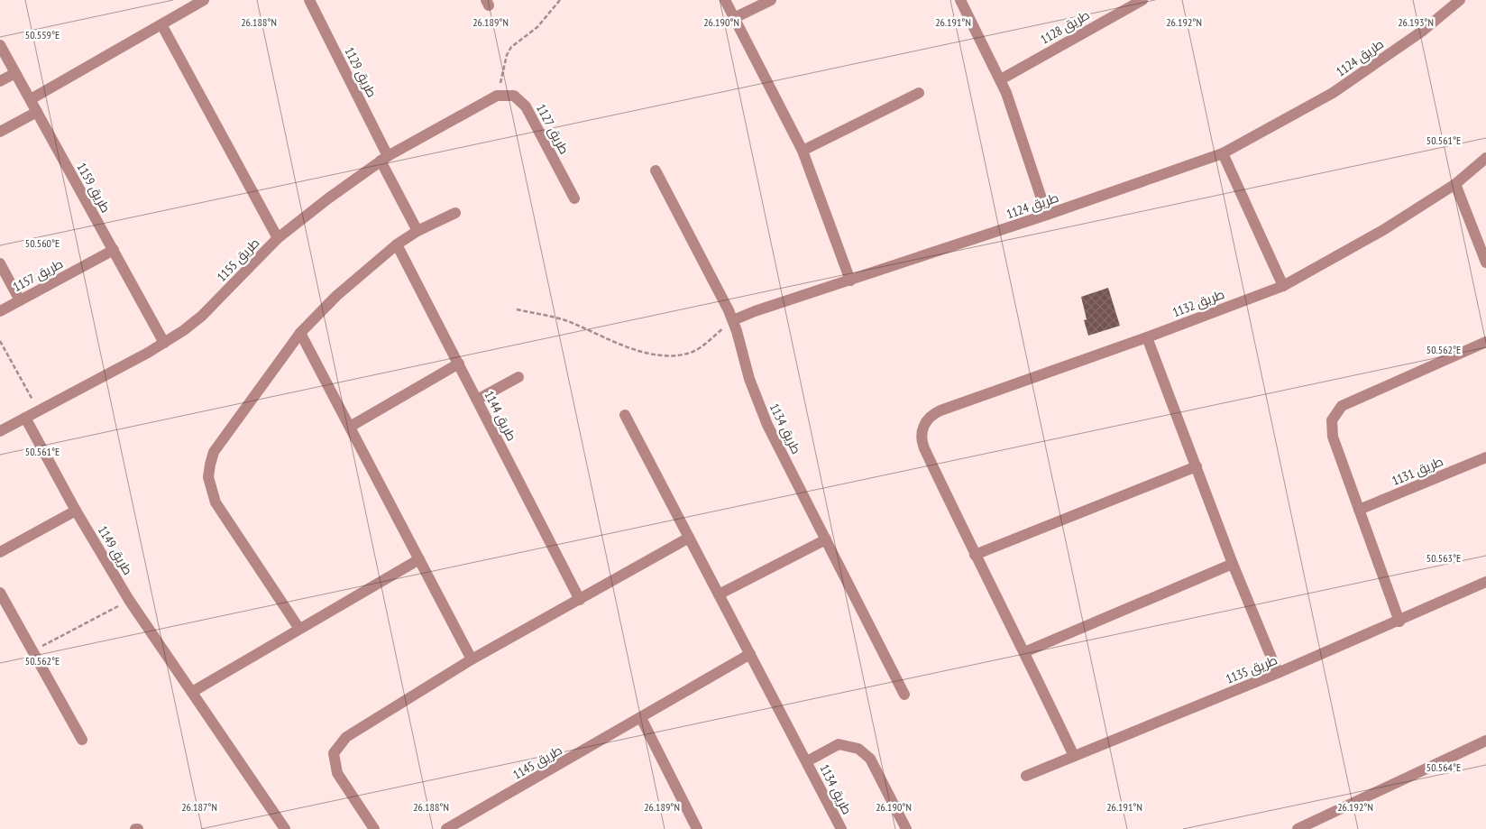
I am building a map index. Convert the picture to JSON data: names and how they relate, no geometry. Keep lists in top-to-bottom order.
{
  "streets": {
    "street": [
      "طريق 1128",
      "طريق 1124",
      "طريق 1129",
      "طريق 1127",
      "طريق 1159",
      "طريق 1155",
      "طريق 1157",
      "طريق 1132",
      "طريق 1144",
      "طريق 1134",
      "طريق 1131",
      "طريق 1149",
      "طريق 1135",
      "طريق 1145"
    ]
  },
  "crossings": [
    ["طريق 1124", "طريق 1134"],
    ["طريق 1129", "طريق 1155"],
    ["طريق 1127", "طريق 1155"],
    ["طريق 1159", "طريق 1155"],
    ["طريق 1159", "طريق 1157"],
    ["طريق 1155", "طريق 1149"],
    ["طريق 1134", "طريق 1145"]
  ],
  "coordinates": [
    "26.188°N",
    "26.189°N",
    "26.190°N",
    "26.191°N",
    "26.192°N",
    "26.193°N",
    "50.559°E",
    "50.561°E",
    "50.560°E",
    "50.562°E",
    "50.563°E",
    "50.564°E",
    "26.187°N"
  ]
}
